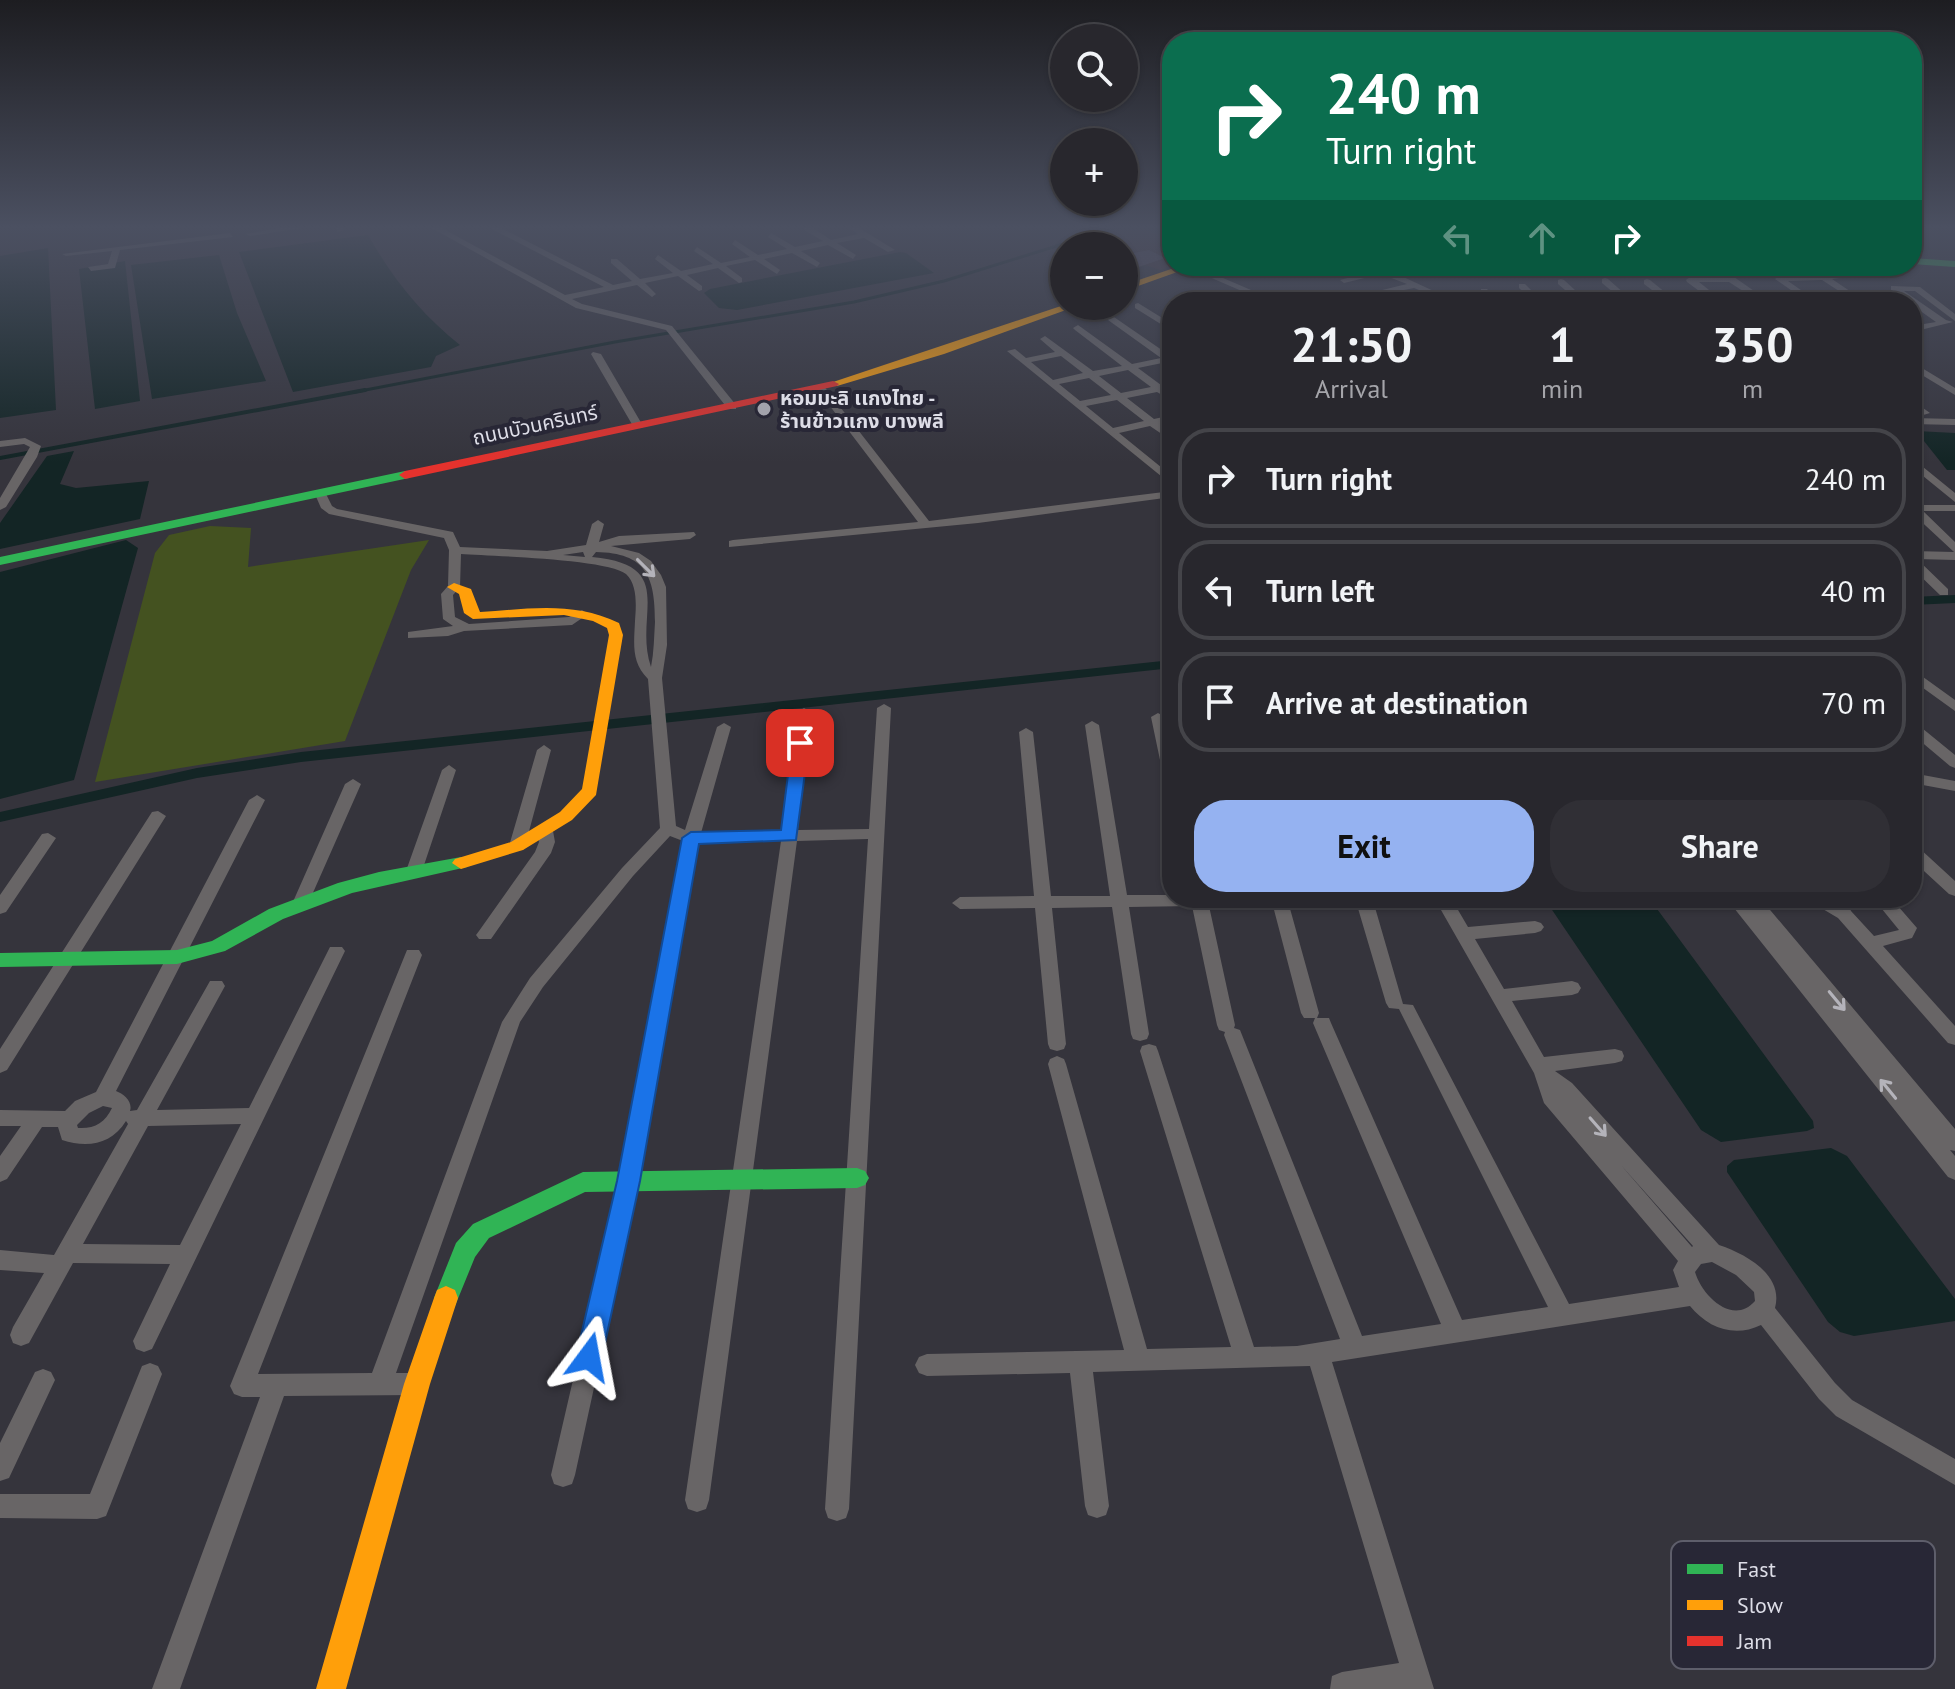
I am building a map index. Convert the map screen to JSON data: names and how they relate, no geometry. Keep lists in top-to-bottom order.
{
  "streets": {
    "main road": ["ถนนบัวนครินทร์"]
  },
  "places": ["หอมมะลิ เเกงไทย - ร้านข้าวแกง บางพลี"],
  "legend": ["Fast", "Slow", "Jam"],
  "page": {
    "map_buttons": ["+", "−"],
    "turn": ["240 m", "Turn right"],
    "eta": [
      "21:50",
      "Arrival",
      "1",
      "min",
      "350",
      "m"
    ],
    "list": [
      {
        "name": "Turn right",
        "value": "240 m"
      },
      {
        "name": "Turn left",
        "value": "40 m"
      },
      {
        "name": "Arrive at destination",
        "value": "70 m"
      }
    ],
    "buttons": ["Exit", "Share"]
  }
}
